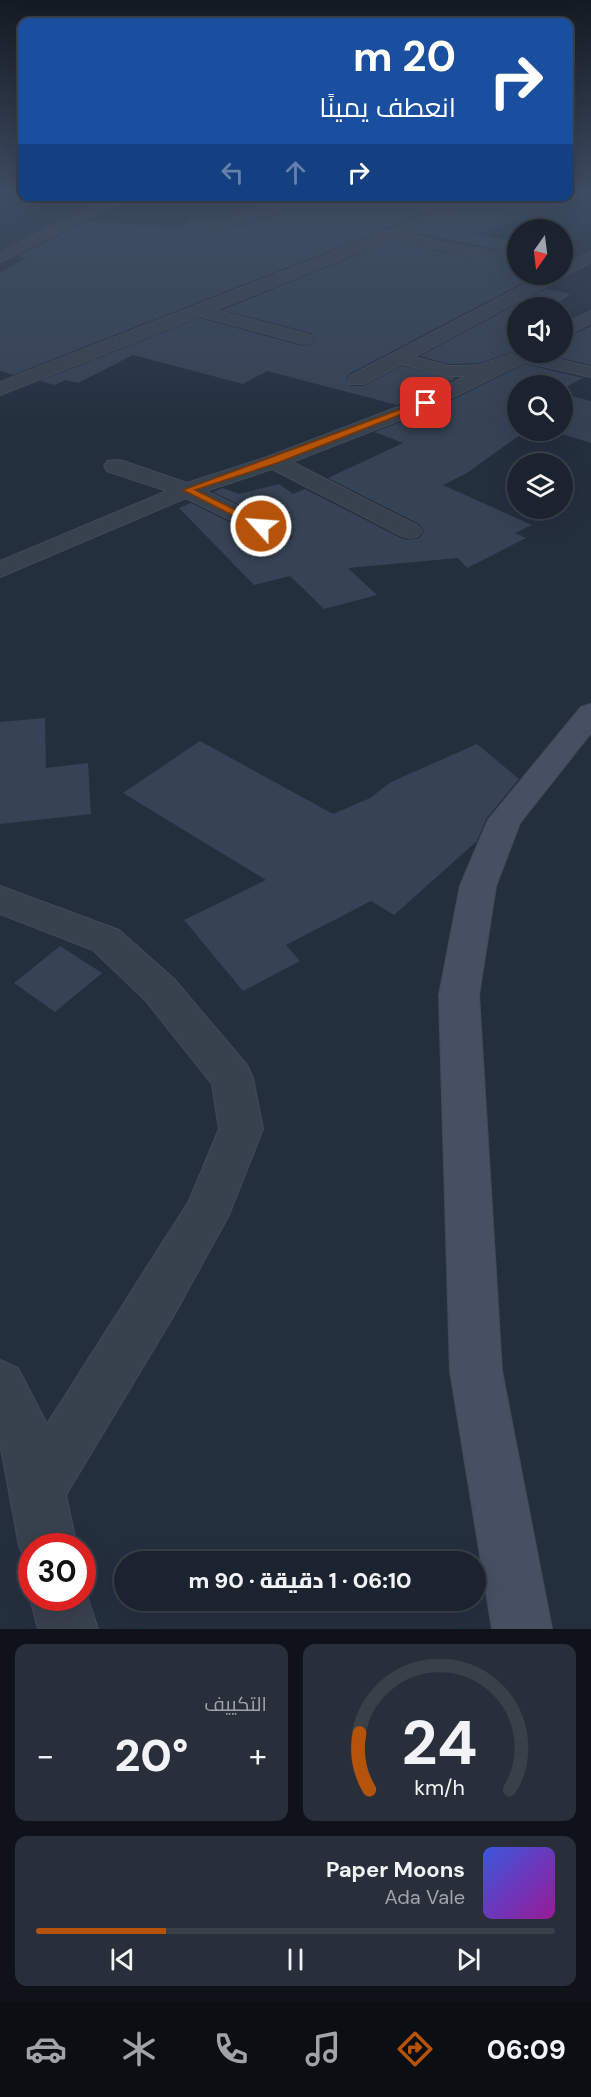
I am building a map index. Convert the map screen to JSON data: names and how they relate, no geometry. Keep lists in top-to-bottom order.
{
  "north": "bottom",
  "page": {
    "turn": ["20 m", "انعطف يمينًا"],
    "limit": "30",
    "trip": "06:10 · 1 دقيقة · 90 m",
    "tile": "التكييف",
    "heat": ["−", "20°", "+"],
    "song": ["Paper Moons", "Ada Vale"],
    "tabs": "06:09",
    "gauge": ["24", "km/h"]
  }
}
